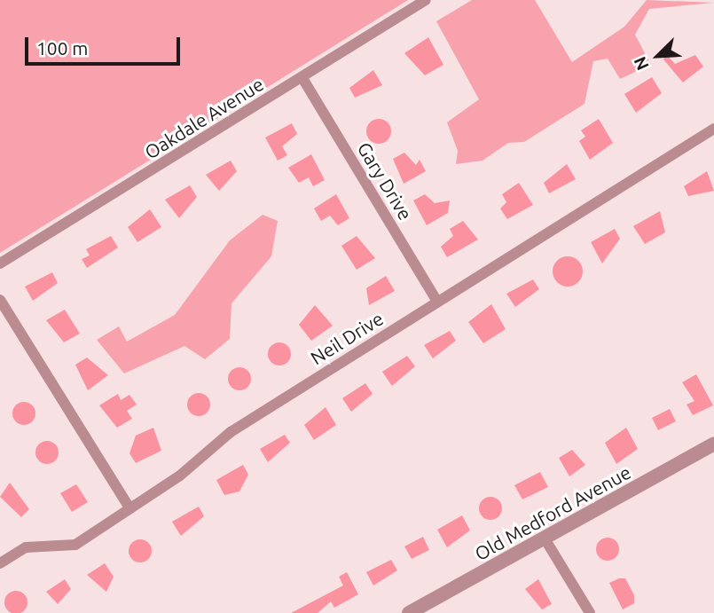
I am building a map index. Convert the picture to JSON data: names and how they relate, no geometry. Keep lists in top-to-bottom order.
{
  "streets": {
    "street": [
      "Oakdale Avenue",
      "Gary Drive",
      "Neil Drive",
      "Old Medford Avenue"
    ]
  },
  "crossings": [
    ["Oakdale Avenue", "Gary Drive"],
    ["Gary Drive", "Neil Drive"]
  ],
  "scale_bar": "100 m",
  "north": "bottom left"
}
